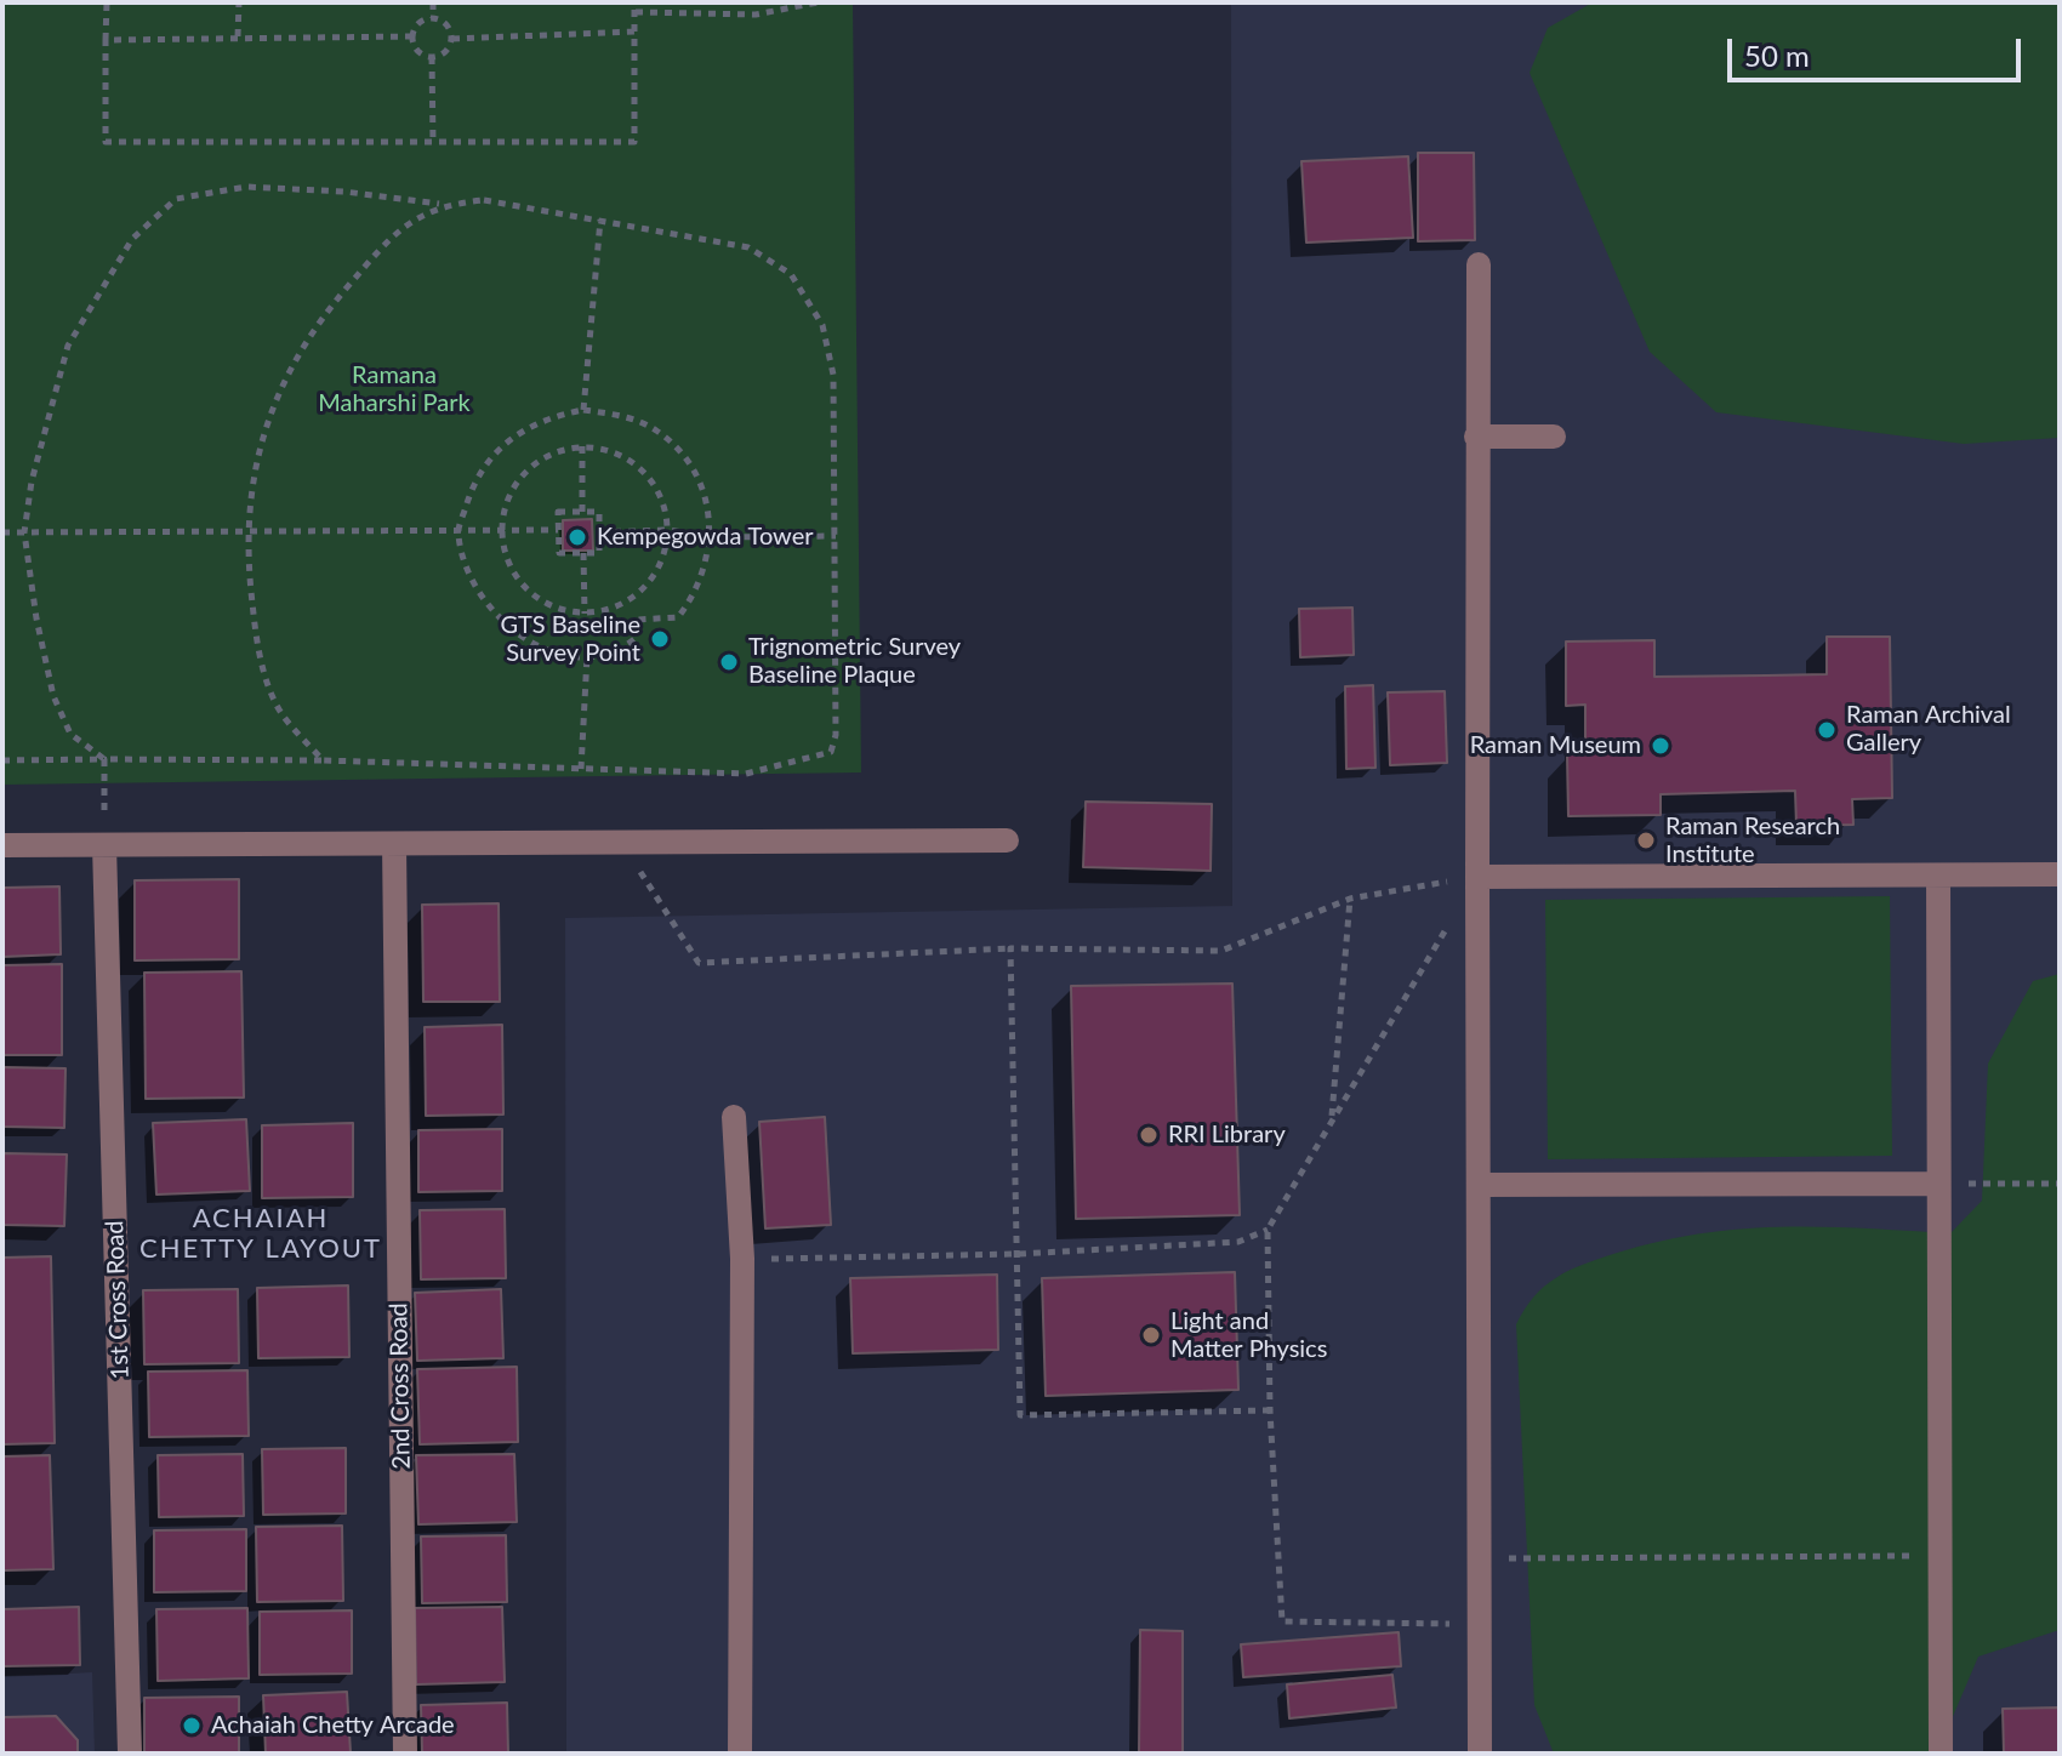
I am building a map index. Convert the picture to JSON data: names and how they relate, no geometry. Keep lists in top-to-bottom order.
{
  "streets": {
    "street": ["1st Cross Road", "2nd Cross Road"]
  },
  "districts": ["ACHAIAH CHETTY LAYOUT"],
  "parks": ["Ramana Maharshi Park"],
  "places": [
    "Kempegowda Tower",
    "GTS Baseline Survey Point",
    "Trignometric Survey Baseline Plaque",
    "Raman Archival Gallery",
    "Raman Museum",
    "Raman Research Institute",
    "RRI Library",
    "Light and Matter Physics",
    "Achaiah Chetty Arcade"
  ],
  "scale_bar": "50 m"
}
